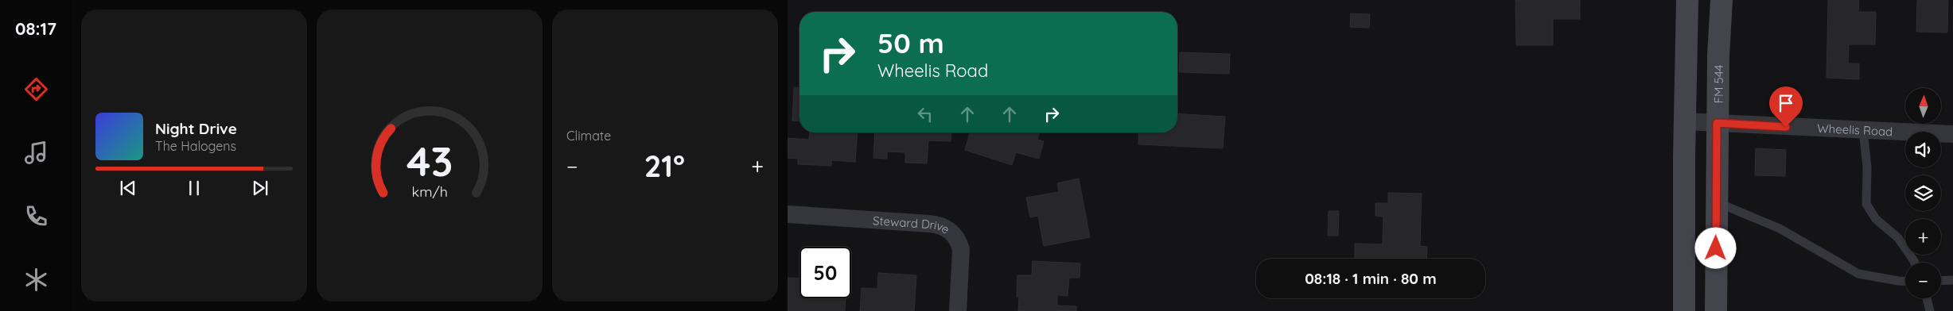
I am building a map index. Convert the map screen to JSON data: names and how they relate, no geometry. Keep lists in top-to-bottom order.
{
  "streets": {
    "main road": ["FM 544"],
    "street": ["Wheelis Road", "Steward Drive"]
  },
  "crossings": [
    ["FM 544", "Wheelis Road"]
  ],
  "north": "top",
  "page": {
    "tabs": "08:17",
    "tile": "Climate",
    "turn": ["50 m", "Wheelis Road"],
    "map_buttons": ["+", "−"],
    "song": ["Night Drive", "The Halogens"],
    "heat": ["−", "21°", "+"],
    "limit": "50",
    "trip": "08:18 · 1 min · 80 m",
    "gauge": ["43", "km/h"]
  }
}
